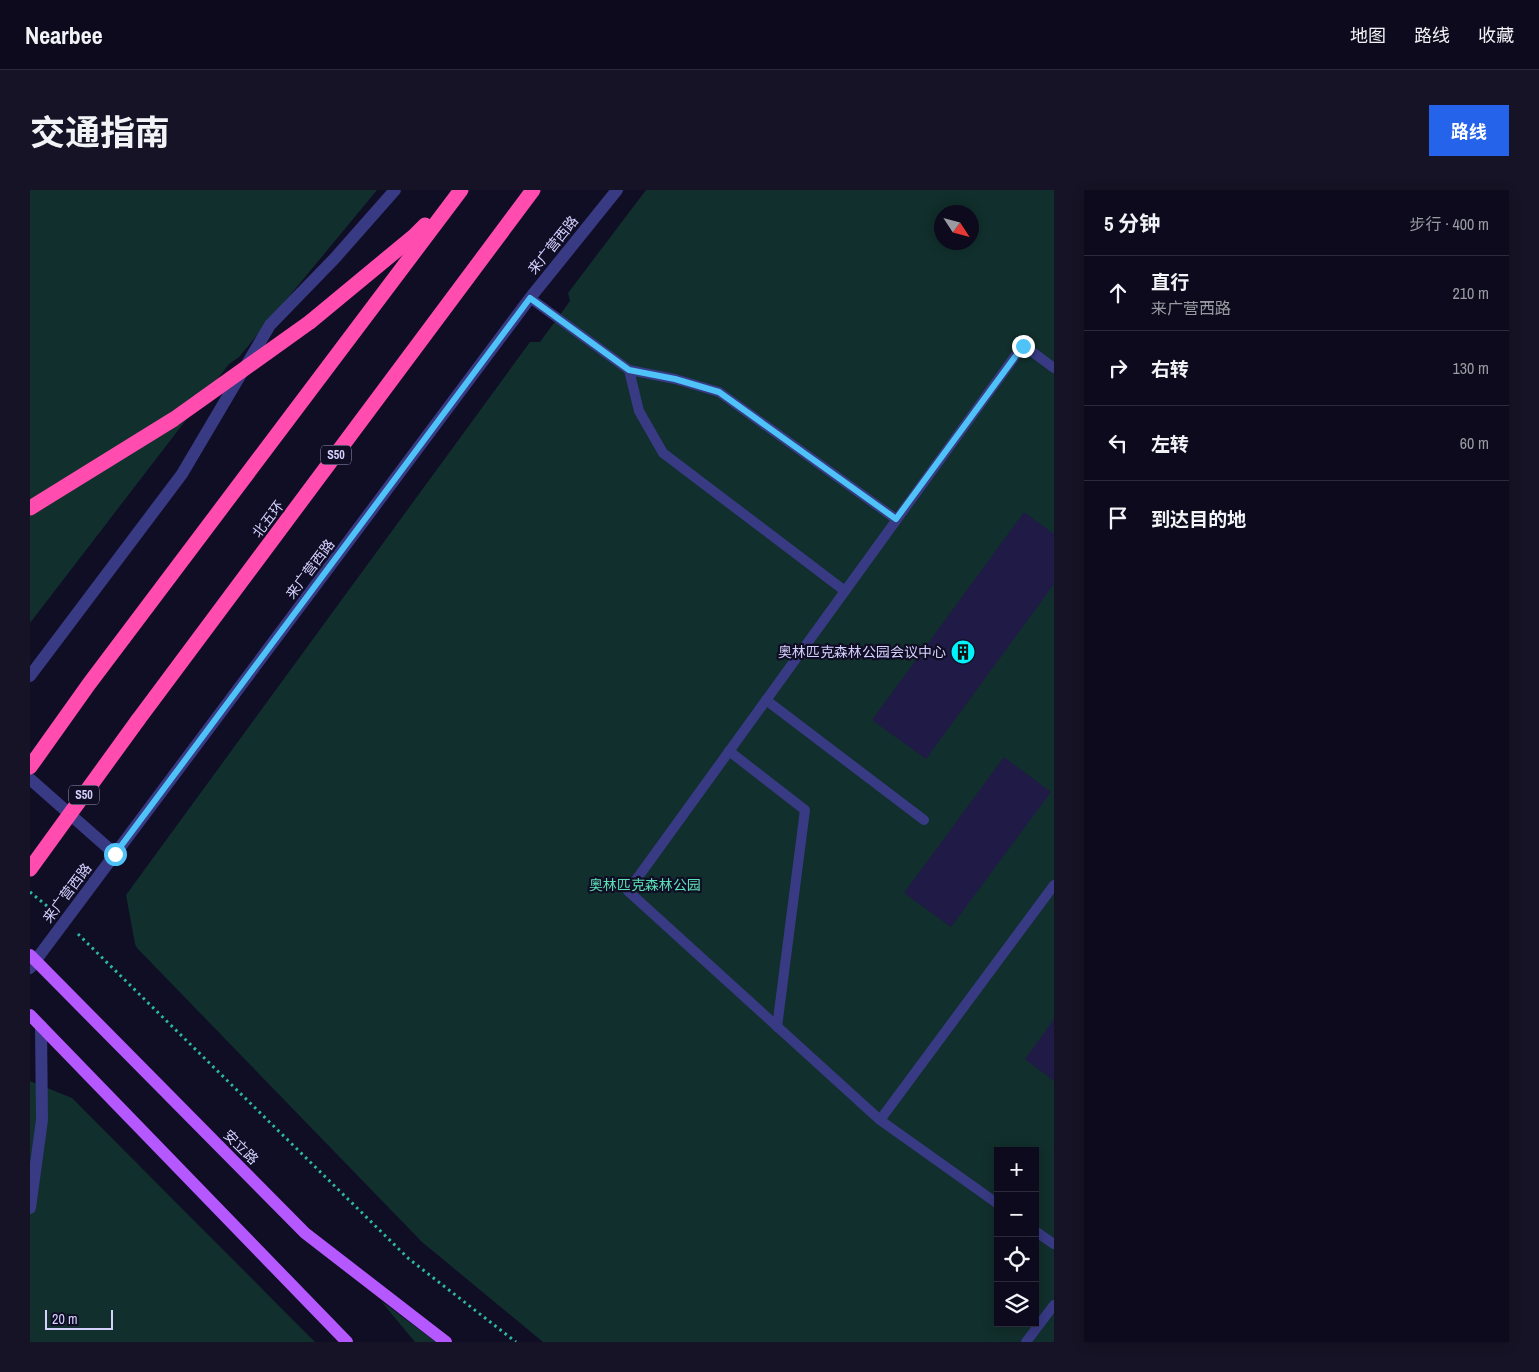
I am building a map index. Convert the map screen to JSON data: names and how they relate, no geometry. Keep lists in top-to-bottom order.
{
  "streets": {
    "highway": ["S50", "北五环"],
    "main road": ["安立路"],
    "street": ["来广营西路"]
  },
  "crossings": [
    ["来广营西路", "安立路"]
  ],
  "parks": ["奥林匹克森林公园"],
  "places": {
    "building": ["奥林匹克森林公园会议中心"]
  },
  "scale_bar": "20 m",
  "north": "bottom right",
  "page": {
    "header": "Nearbee",
    "nav": ["地图", "路线", "收藏"],
    "title": "交通指南",
    "buttons": "路线",
    "heading": ["5 分钟", "步行 · 400 m"],
    "list": [
      ["直行", "来广营西路", "210 m"],
      ["右转", "130 m"],
      ["左转", "60 m"],
      "到达目的地"
    ],
    "map_buttons": ["+", "−"],
    "scale": "20 m"
  }
}
